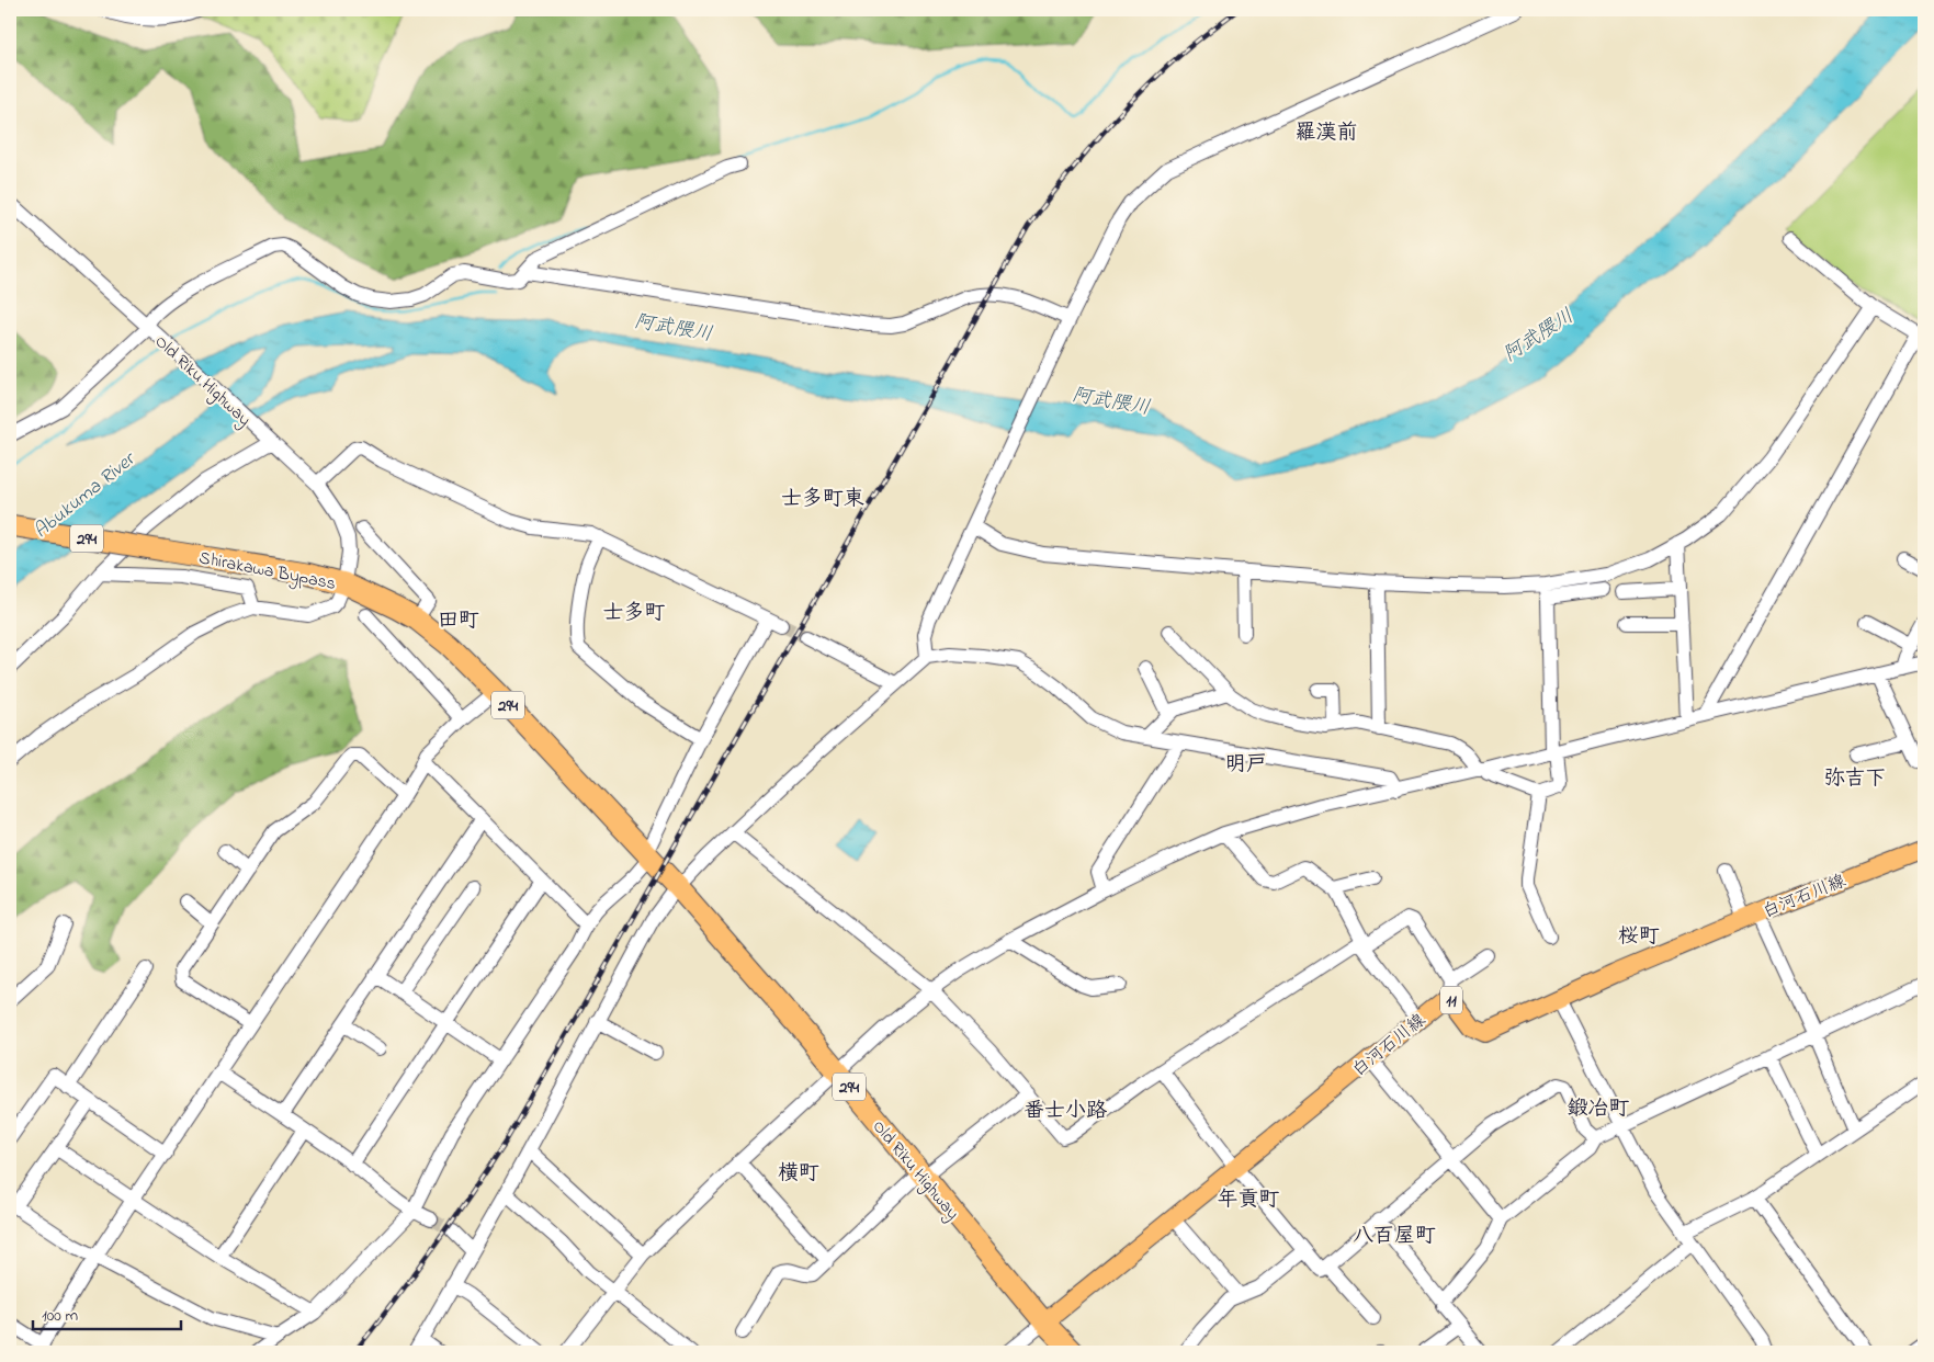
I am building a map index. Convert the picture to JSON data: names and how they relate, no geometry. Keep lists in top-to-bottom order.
{
  "streets": {
    "highway": ["Old Riku Highway", "294", "Shirakawa Bypass"],
    "main road": ["白河石川線", "11"]
  },
  "crossings": [
    ["Old Riku Highway", "294"],
    ["Old Riku Highway", "Shirakawa Bypass"],
    ["Old Riku Highway", "白河石川線"],
    ["294", "白河石川線"]
  ],
  "districts": [
    "羅漢前",
    "士多町東",
    "士多町",
    "田町",
    "明戸",
    "弥吉下",
    "桜町",
    "鍛冶町",
    "番士小路",
    "横町",
    "年貢町",
    "八百屋町"
  ],
  "water": ["阿武隈川", "Abukuma River"],
  "scale_bar": "100 m"
}
